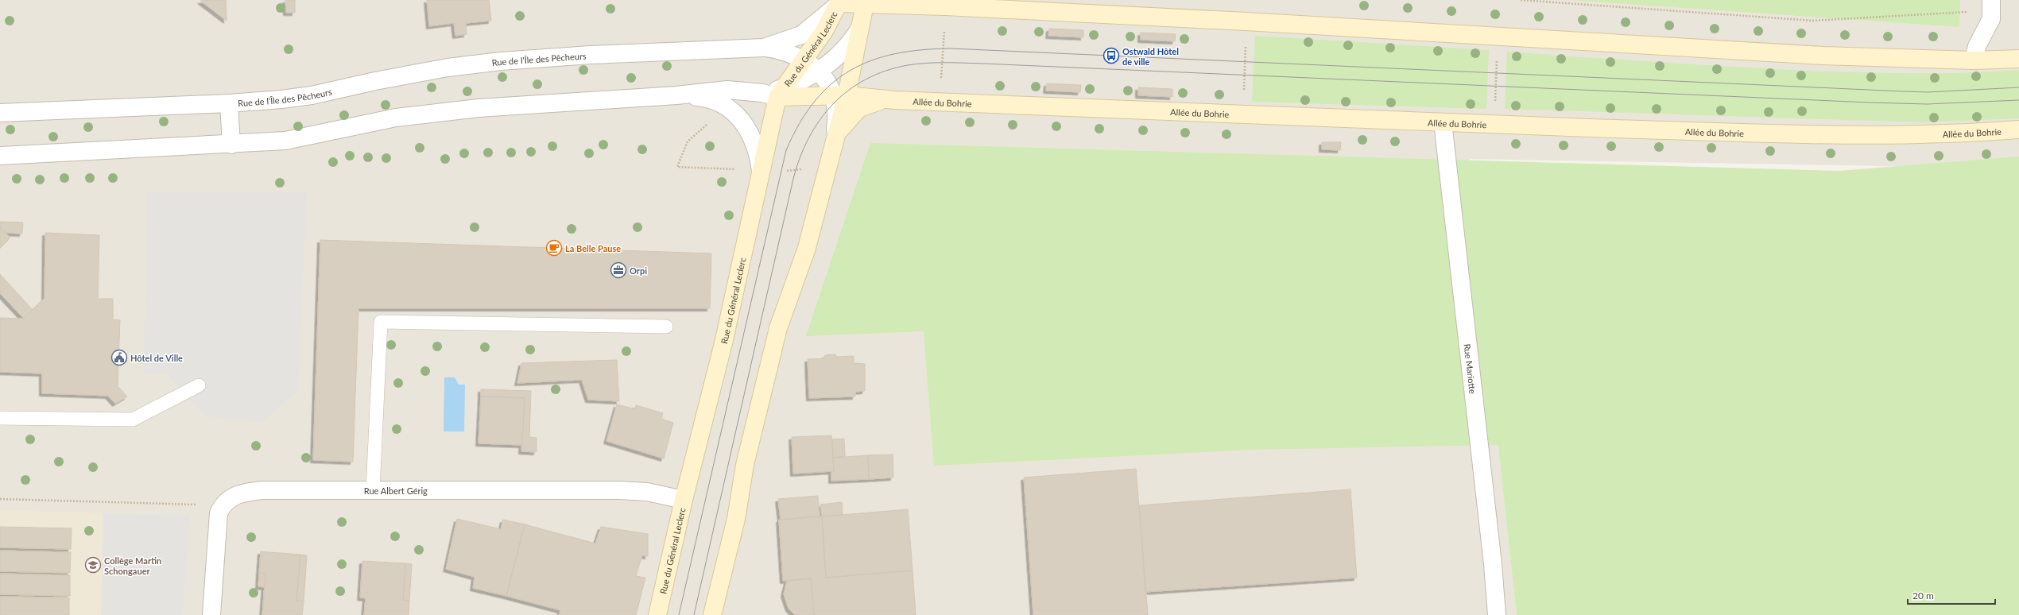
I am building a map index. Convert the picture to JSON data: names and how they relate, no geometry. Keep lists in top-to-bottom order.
{
  "streets": {
    "main road": ["Rue du Général Leclerc", "Allée du Bohrie"],
    "street": ["Rue de l'Île des Pêcheurs", "Rue Mariotte", "Rue Albert Gérig"]
  },
  "crossings": [
    ["Rue du Général Leclerc", "Rue de l'Île des Pêcheurs"],
    ["Rue du Général Leclerc", "Allée du Bohrie"],
    ["Rue du Général Leclerc", "Rue Albert Gérig"],
    ["Allée du Bohrie", "Rue Mariotte"]
  ],
  "places": {
    "bus stop": ["Ostwald Hôtel de ville"],
    "cafe": ["La Belle Pause"],
    "office": ["Orpi"],
    "public building": ["Hôtel de Ville"],
    "school or university": ["Collège Martin Schongauer"]
  },
  "scale_bar": "20 m"
}
